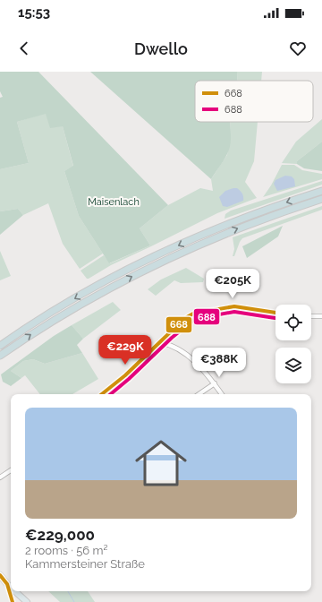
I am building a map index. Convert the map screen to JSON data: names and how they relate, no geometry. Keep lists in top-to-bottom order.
{
  "parks": ["Maisenlach"],
  "lines": ["transit line 668", "transit line 688"],
  "legend": ["668", "688"],
  "page": {
    "status": "15:53",
    "header": "Dwello",
    "price": ["€205K", "€229K", "€388K"],
    "list": [
      {
        "name": "€229,000",
        "note": "2 rooms · 56 m² · Kammersteiner Straße"
      }
    ]
  }
}
